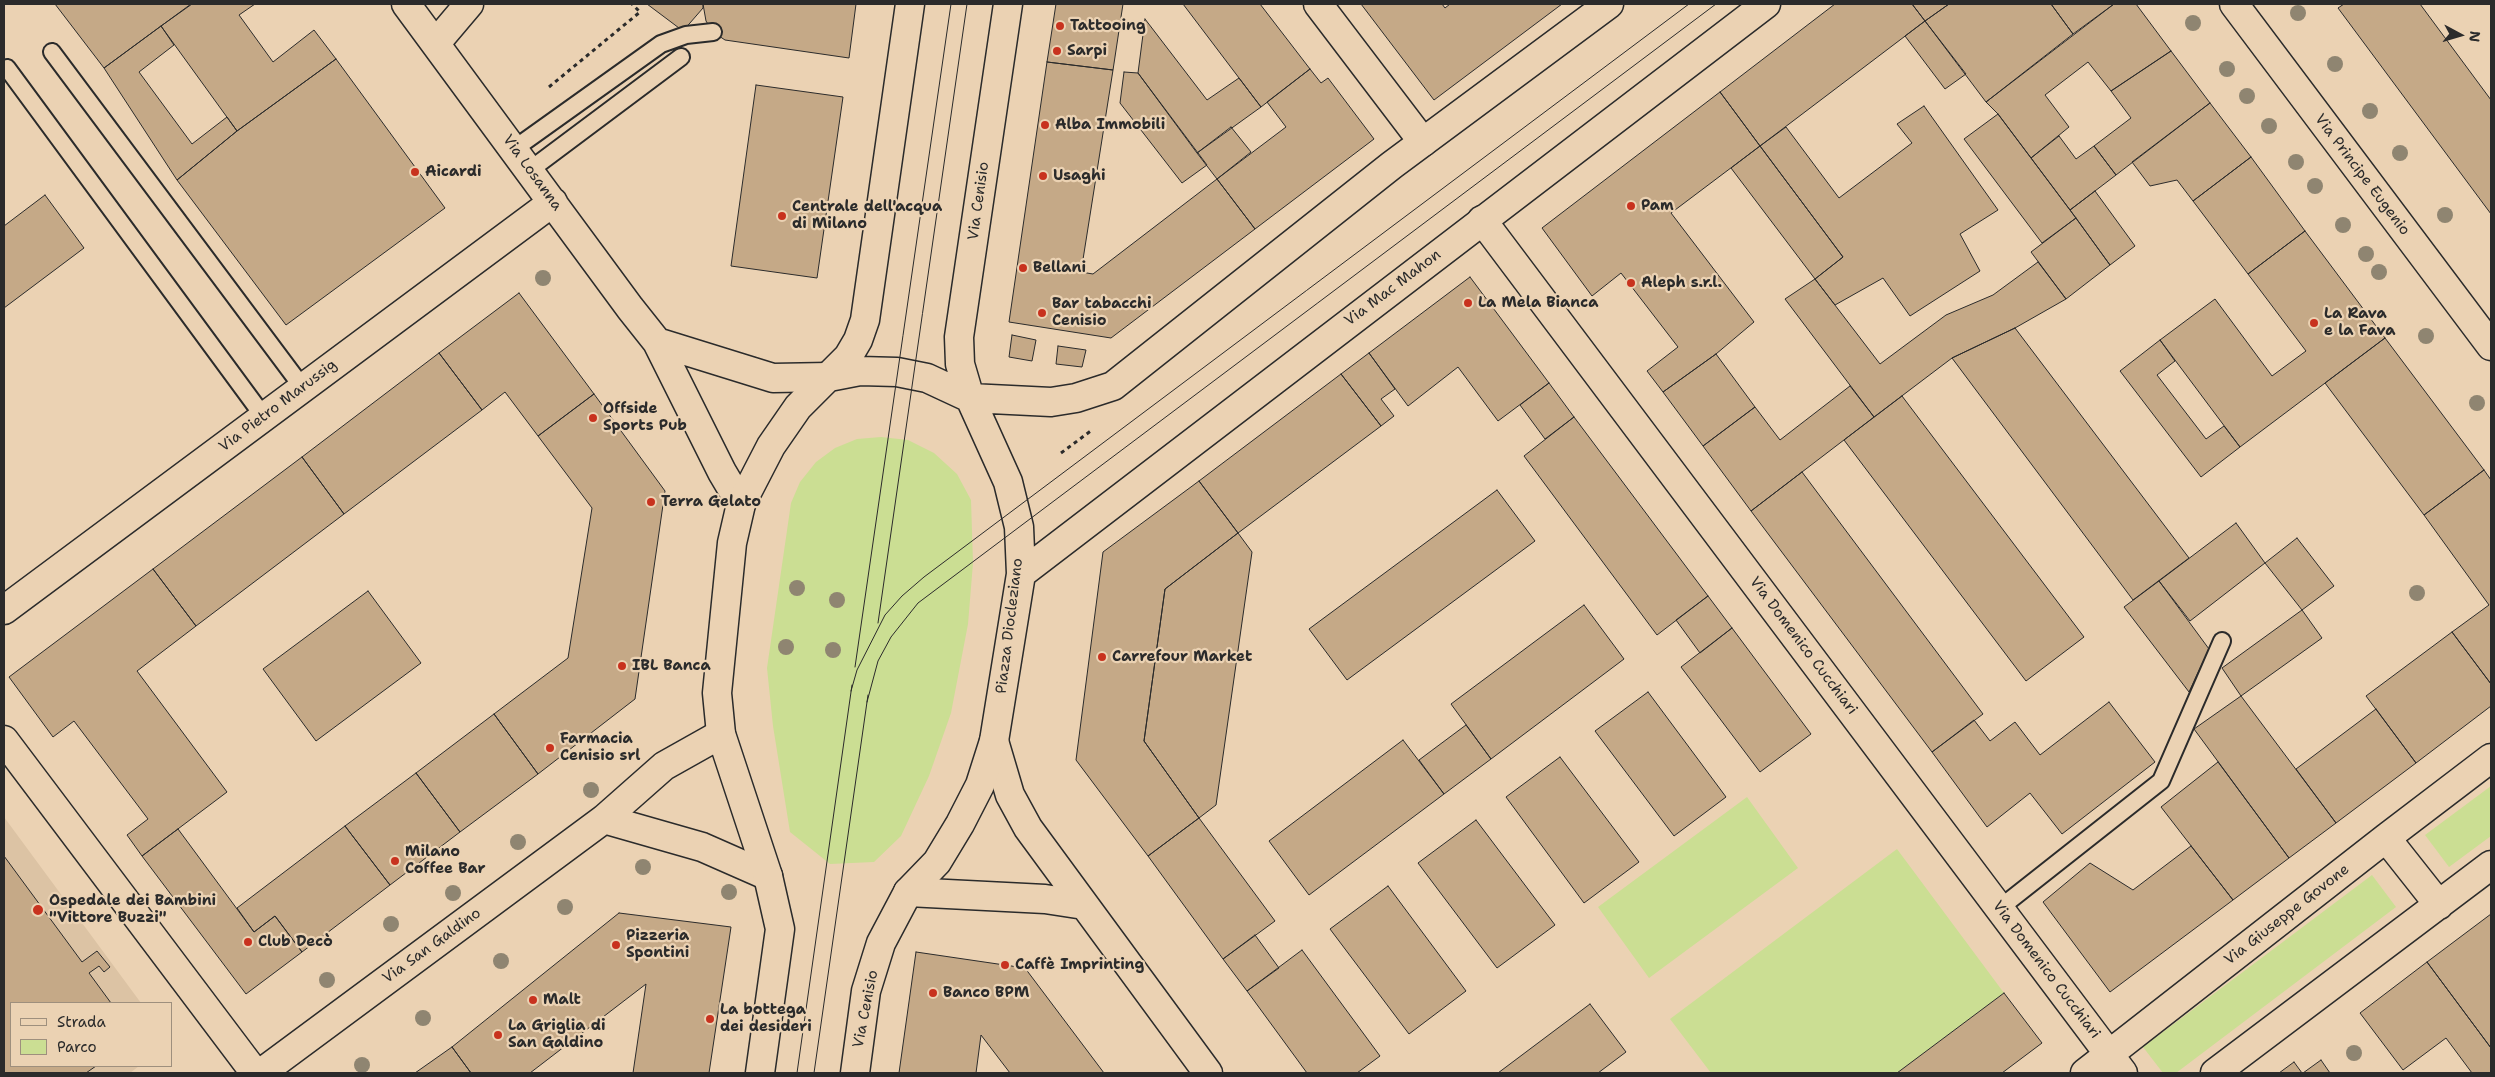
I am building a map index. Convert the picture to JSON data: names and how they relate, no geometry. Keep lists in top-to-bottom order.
{
  "streets": {
    "street": [
      "Via Losanna",
      "Via Principe Eugenio",
      "Via Cenisio",
      "Via Mac Mahon",
      "Via Pietro Marussig",
      "Piazza Diocleziano",
      "Via Domenico Cucchiari",
      "Via Giuseppe Govone",
      "Via San Galdino"
    ]
  },
  "crossings": [
    ["Via Losanna", "Via Pietro Marussig"],
    ["Via Cenisio", "Piazza Diocleziano"],
    ["Via Mac Mahon", "Piazza Diocleziano"],
    ["Via Mac Mahon", "Via Domenico Cucchiari"],
    ["Via Domenico Cucchiari", "Via Giuseppe Govone"]
  ],
  "places": [
    "Tattooing",
    "Sarpi",
    "Alba Immobili",
    "Aicardi",
    "Usaghi",
    "Pam",
    "Centrale dell'acqua di Milano",
    "Bellani",
    "Aleph s.r.l.",
    "La Mela Bianca",
    "Bar tabacchi Cenisio",
    "La Rava e la Fava",
    "Offside Sports Pub",
    "Terra Gelato",
    "Carrefour Market",
    "IBL Banca",
    "Farmacia Cenisio srl",
    "Milano Coffee Bar",
    "Ospedale dei Bambini \"Vittore Buzzi\"",
    "Club Decò",
    "Pizzeria Spontini",
    "Caffè Imprinting",
    "Banco BPM",
    "Malt",
    "La bottega dei desideri",
    "La Griglia di San Galdino"
  ],
  "legend": ["Strada", "Parco"],
  "north": "right"
}
